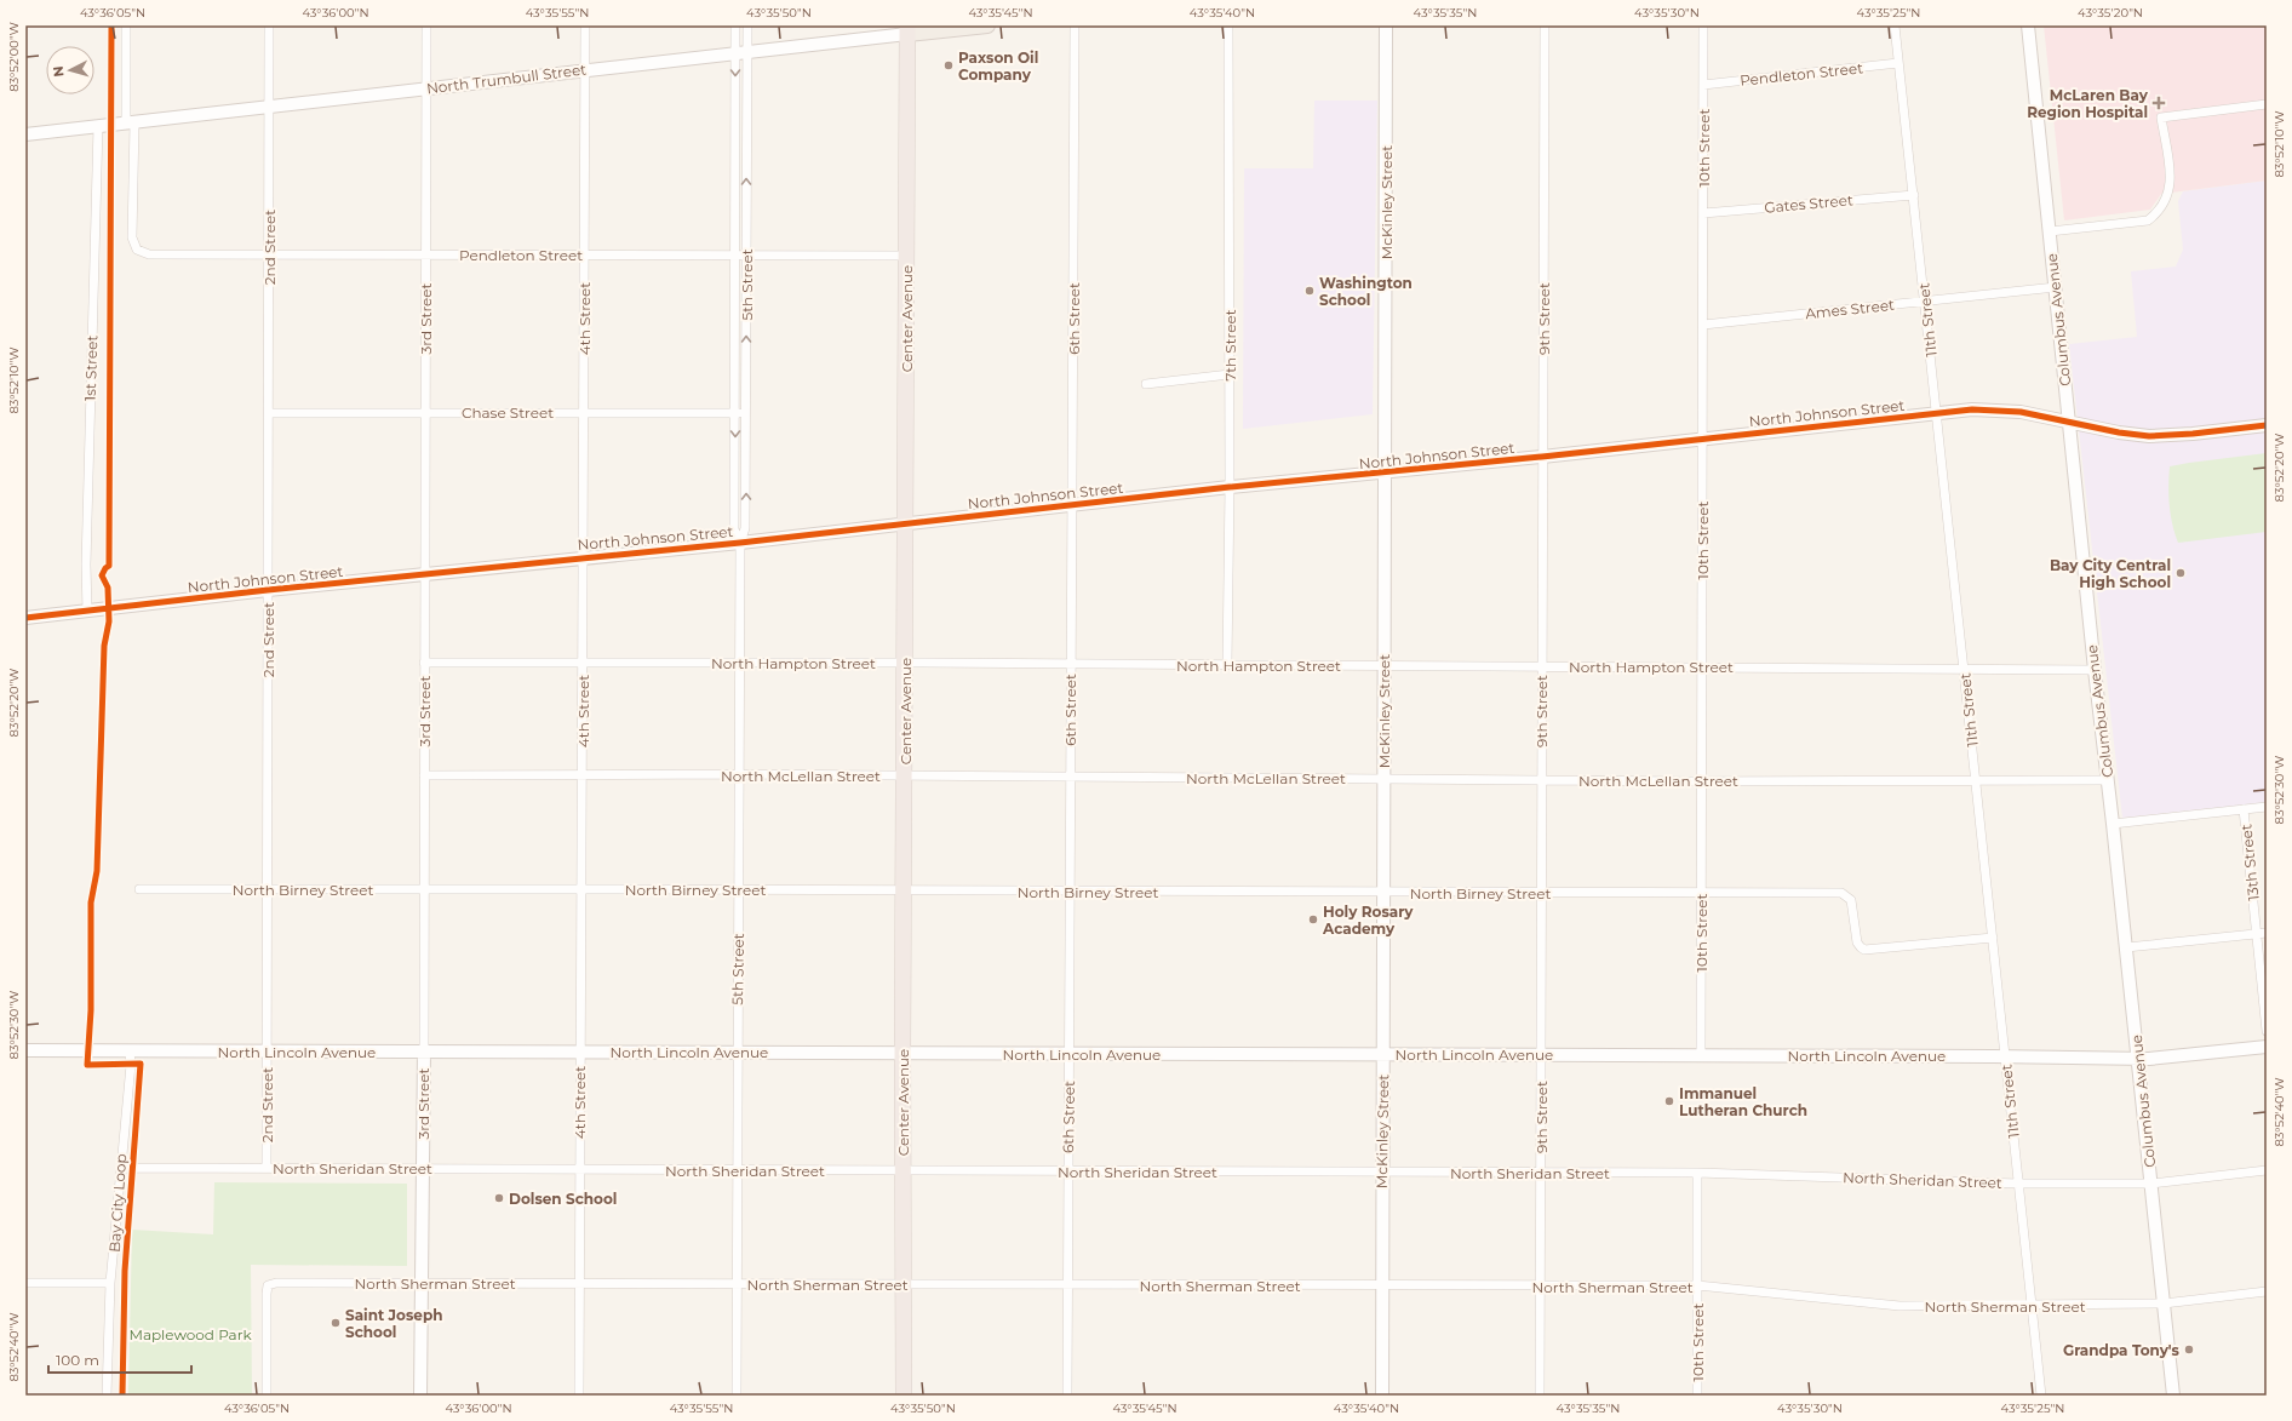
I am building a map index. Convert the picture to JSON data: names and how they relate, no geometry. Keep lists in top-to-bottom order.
{
  "streets": {
    "highway": ["Center Avenue"],
    "main road": ["North Trumbull Street"],
    "street": [
      "Pendleton Street",
      "10th Street",
      "McKinley Street",
      "Gates Street",
      "2nd Street",
      "5th Street",
      "Ames Street",
      "3rd Street",
      "4th Street",
      "6th Street",
      "9th Street",
      "11th Street",
      "Columbus Avenue",
      "7th Street",
      "1st Street",
      "Chase Street",
      "North Johnson Street",
      "North Hampton Street",
      "North McLellan Street",
      "13th Street",
      "North Birney Street",
      "North Lincoln Avenue",
      "North Sheridan Street",
      "North Sherman Street"
    ],
    "cycle path": ["Bay City Loop"]
  },
  "crossings": [
    ["Pendleton Street", "North Trumbull Street"],
    ["Pendleton Street", "10th Street"],
    ["Pendleton Street", "2nd Street"],
    ["Pendleton Street", "5th Street"],
    ["Pendleton Street", "3rd Street"],
    ["Pendleton Street", "4th Street"],
    ["Pendleton Street", "Center Avenue"],
    ["Pendleton Street", "11th Street"],
    ["North Trumbull Street", "2nd Street"],
    ["North Trumbull Street", "5th Street"],
    ["North Trumbull Street", "3rd Street"],
    ["North Trumbull Street", "4th Street"],
    ["North Trumbull Street", "Center Avenue"],
    ["North Trumbull Street", "1st Street"],
    ["10th Street", "Gates Street"],
    ["10th Street", "Ames Street"],
    ["10th Street", "North Johnson Street"],
    ["10th Street", "North Hampton Street"],
    ["10th Street", "North McLellan Street"],
    ["10th Street", "North Birney Street"],
    ["10th Street", "North Lincoln Avenue"],
    ["10th Street", "North Sheridan Street"],
    ["10th Street", "North Sherman Street"],
    ["McKinley Street", "North Johnson Street"],
    ["McKinley Street", "North Hampton Street"],
    ["McKinley Street", "North McLellan Street"],
    ["McKinley Street", "North Birney Street"],
    ["McKinley Street", "North Lincoln Avenue"],
    ["McKinley Street", "North Sheridan Street"],
    ["McKinley Street", "North Sherman Street"],
    ["Gates Street", "11th Street"],
    ["2nd Street", "Chase Street"],
    ["2nd Street", "North Johnson Street"],
    ["2nd Street", "North Birney Street"],
    ["2nd Street", "North Lincoln Avenue"],
    ["2nd Street", "North Sheridan Street"],
    ["5th Street", "Chase Street"],
    ["5th Street", "North Johnson Street"],
    ["5th Street", "North Hampton Street"],
    ["5th Street", "North McLellan Street"],
    ["5th Street", "North Birney Street"],
    ["5th Street", "North Lincoln Avenue"],
    ["5th Street", "North Sheridan Street"],
    ["5th Street", "North Sherman Street"],
    ["Ames Street", "11th Street"],
    ["Ames Street", "Columbus Avenue"],
    ["3rd Street", "Chase Street"],
    ["3rd Street", "North Johnson Street"],
    ["3rd Street", "North Hampton Street"],
    ["3rd Street", "North McLellan Street"],
    ["3rd Street", "North Birney Street"],
    ["3rd Street", "North Lincoln Avenue"],
    ["3rd Street", "North Sheridan Street"],
    ["3rd Street", "North Sherman Street"],
    ["4th Street", "Chase Street"],
    ["4th Street", "North Johnson Street"],
    ["4th Street", "North Hampton Street"],
    ["4th Street", "North McLellan Street"],
    ["4th Street", "North Birney Street"],
    ["4th Street", "North Lincoln Avenue"],
    ["4th Street", "North Sheridan Street"],
    ["4th Street", "North Sherman Street"],
    ["Center Avenue", "North Johnson Street"],
    ["Center Avenue", "North Hampton Street"],
    ["Center Avenue", "North McLellan Street"],
    ["Center Avenue", "North Birney Street"],
    ["Center Avenue", "North Lincoln Avenue"],
    ["Center Avenue", "North Sheridan Street"],
    ["Center Avenue", "North Sherman Street"],
    ["6th Street", "North Johnson Street"],
    ["6th Street", "North Hampton Street"],
    ["6th Street", "North McLellan Street"],
    ["6th Street", "North Birney Street"],
    ["6th Street", "North Lincoln Avenue"],
    ["6th Street", "North Sheridan Street"],
    ["6th Street", "North Sherman Street"],
    ["9th Street", "North Johnson Street"],
    ["9th Street", "North Hampton Street"],
    ["9th Street", "North McLellan Street"],
    ["9th Street", "North Birney Street"],
    ["9th Street", "North Lincoln Avenue"],
    ["9th Street", "North Sheridan Street"],
    ["9th Street", "North Sherman Street"],
    ["11th Street", "North Johnson Street"],
    ["11th Street", "North Hampton Street"],
    ["11th Street", "North McLellan Street"],
    ["11th Street", "North Birney Street"],
    ["11th Street", "North Lincoln Avenue"],
    ["11th Street", "North Sheridan Street"],
    ["11th Street", "North Sherman Street"],
    ["Columbus Avenue", "North Johnson Street"],
    ["Columbus Avenue", "North Hampton Street"],
    ["Columbus Avenue", "North McLellan Street"],
    ["Columbus Avenue", "North Lincoln Avenue"],
    ["Columbus Avenue", "North Sheridan Street"],
    ["Columbus Avenue", "North Sherman Street"],
    ["7th Street", "North Johnson Street"],
    ["7th Street", "North Hampton Street"],
    ["1st Street", "North Johnson Street"]
  ],
  "parks": ["Maplewood Park"],
  "places": {
    "other": [
      "Paxson Oil Company",
      "Washington School",
      "Bay City Central High School",
      "Holy Rosary Academy",
      "Immanuel Lutheran Church",
      "Dolsen School",
      "Saint Joseph School",
      "Grandpa Tony's"
    ],
    "health": ["McLaren Bay Region Hospital"]
  },
  "scale_bar": "100 m",
  "north": "left",
  "coordinates": [
    "43°36'05\"N",
    "43°36'00\"N",
    "43°35'55\"N",
    "43°35'50\"N",
    "43°35'45\"N",
    "43°35'40\"N",
    "43°35'35\"N",
    "43°35'30\"N",
    "43°35'25\"N",
    "43°35'20\"N",
    "83°52'00\"W",
    "83°52'10\"W",
    "83°52'20\"W",
    "83°52'30\"W",
    "83°52'40\"W"
  ]
}
